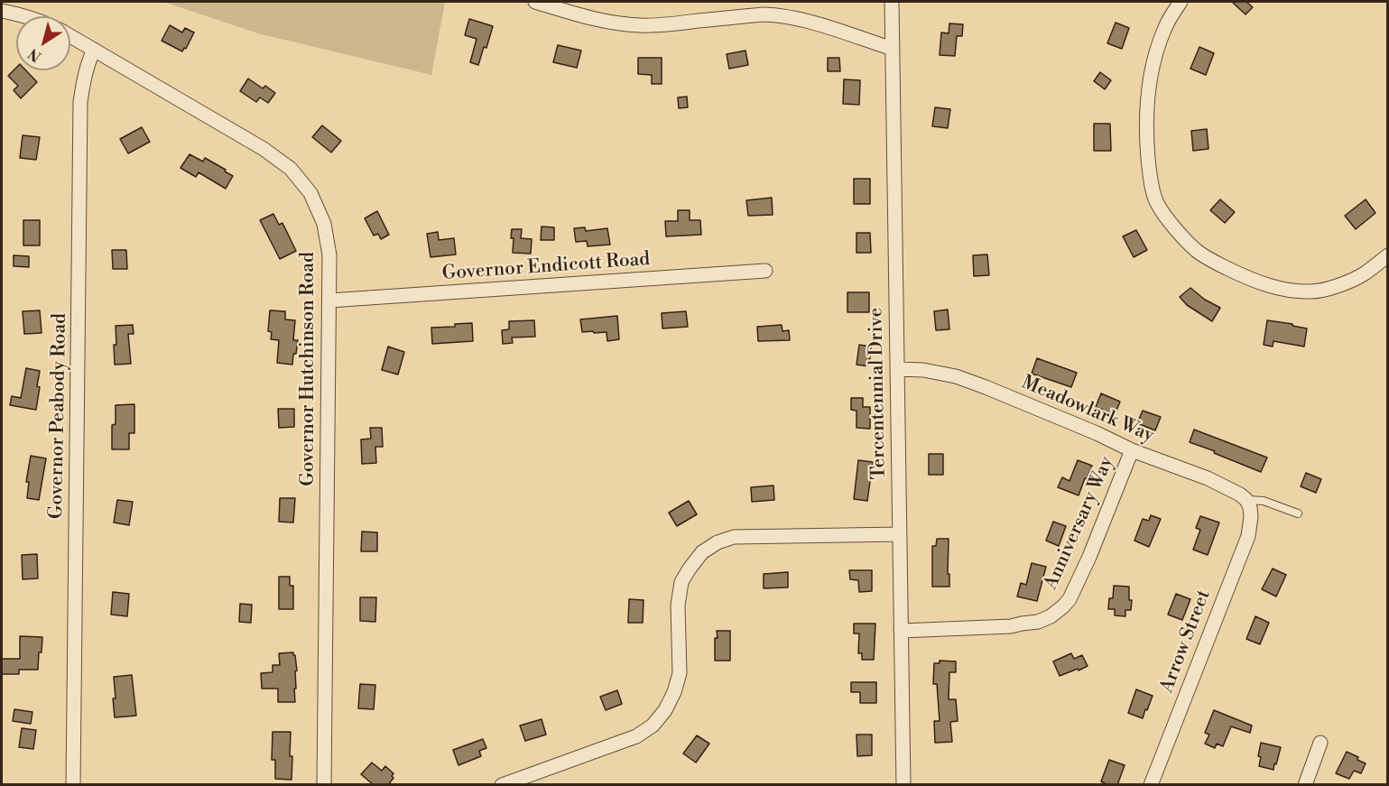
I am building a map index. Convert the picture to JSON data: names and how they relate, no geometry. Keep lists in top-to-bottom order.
{
  "streets": {
    "street": [
      "Governor Endicott Road",
      "Governor Hutchinson Road",
      "Tercentennial Drive",
      "Meadowlark Way",
      "Governor Peabody Road",
      "Anniversary Way",
      "Arrow Street"
    ]
  },
  "crossings": [
    ["Governor Endicott Road", "Governor Hutchinson Road"],
    ["Governor Hutchinson Road", "Governor Peabody Road"],
    ["Tercentennial Drive", "Meadowlark Way"],
    ["Tercentennial Drive", "Anniversary Way"],
    ["Meadowlark Way", "Anniversary Way"],
    ["Meadowlark Way", "Arrow Street"]
  ],
  "north": "bottom left"
}
